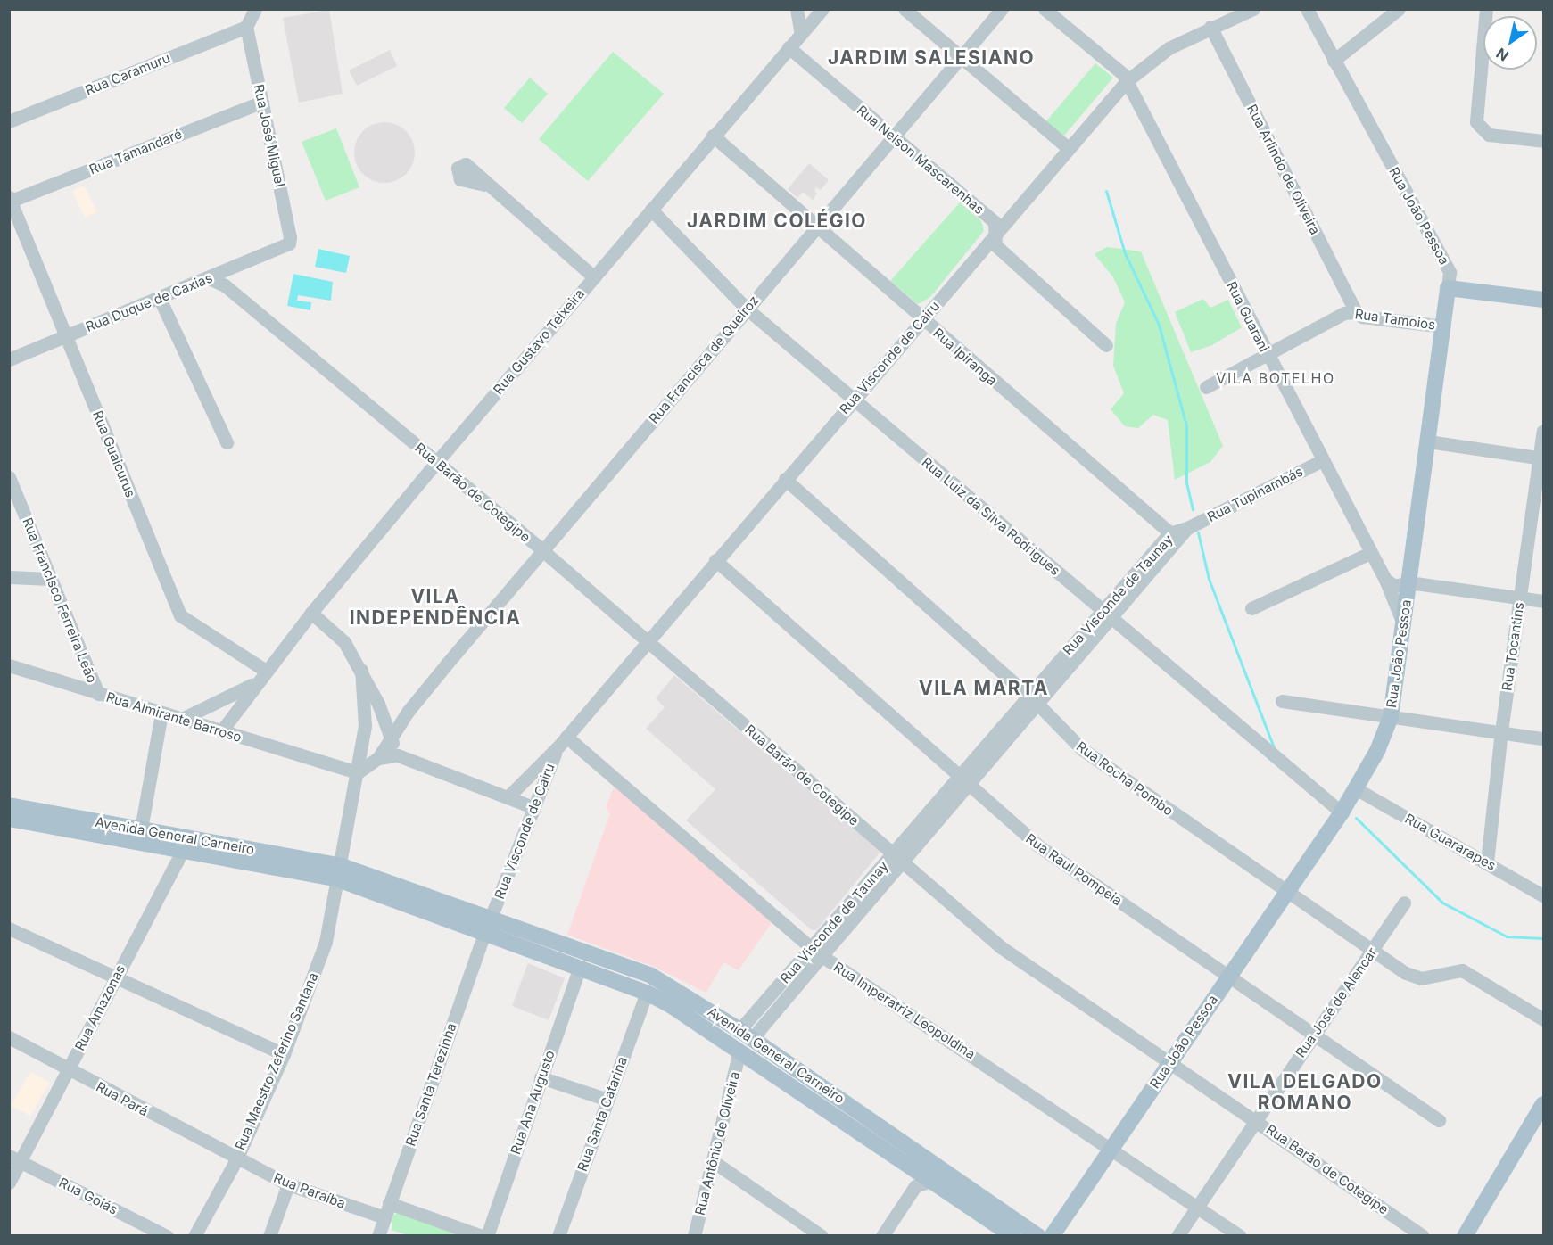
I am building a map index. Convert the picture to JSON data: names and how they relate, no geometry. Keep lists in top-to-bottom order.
{
  "streets": {
    "main road": ["Rua João Pessoa", "Avenida General Carneiro"],
    "street": [
      "Rua Caramuru",
      "Rua José Miguel",
      "Rua Tamandaré",
      "Rua Nelson Mascarenhas",
      "Rua Arlindo de Oliveira",
      "Rua Duque de Caxias",
      "Rua Guarani",
      "Rua Tamoios",
      "Rua Gustavo Teixeira",
      "Rua Ipiranga",
      "Rua Visconde de Cairu",
      "Rua Francisca de Queiroz",
      "Rua Guaicurus",
      "Rua Barão de Cotegipe",
      "Rua Tupinambás",
      "Rua Luiz da Silva Rodrigues",
      "Rua Visconde de Taunay",
      "Rua Francisco Ferreira Leão",
      "Rua Tocantins",
      "Rua Almirante Barroso",
      "Rua Rocha Pombo",
      "Rua Guararapes",
      "Rua Raul Pompeia",
      "Rua José de Alencar",
      "Rua Amazonas",
      "Rua Imperatriz Leopoldina",
      "Rua Maestro Zeferino Santana",
      "Rua Santa Terezinha",
      "Rua Pará",
      "Rua Ana Augusto",
      "Rua Santa Catarina",
      "Rua Antônio de Oliveira",
      "Rua Paraíba",
      "Rua Goiás"
    ]
  },
  "crossings": [
    ["Rua Caramuru", "Rua José Miguel"],
    ["Rua José Miguel", "Rua Tamandaré"],
    ["Rua José Miguel", "Rua Duque de Caxias"],
    ["Rua Tamandaré", "Rua Guaicurus"],
    ["Rua Nelson Mascarenhas", "Rua Gustavo Teixeira"],
    ["Rua Nelson Mascarenhas", "Rua Visconde de Cairu"],
    ["Rua Nelson Mascarenhas", "Rua Francisca de Queiroz"],
    ["Rua Arlindo de Oliveira", "Rua Tamoios"],
    ["Rua Arlindo de Oliveira", "Rua Visconde de Cairu"],
    ["Rua João Pessoa", "Rua Guarani"],
    ["Rua João Pessoa", "Rua Tamoios"],
    ["Rua João Pessoa", "Rua Barão de Cotegipe"],
    ["Rua João Pessoa", "Rua Luiz da Silva Rodrigues"],
    ["Rua João Pessoa", "Rua Rocha Pombo"],
    ["Rua João Pessoa", "Rua Guararapes"],
    ["Rua João Pessoa", "Rua Raul Pompeia"],
    ["Rua João Pessoa", "Rua Imperatriz Leopoldina"],
    ["Rua Duque de Caxias", "Rua Guaicurus"],
    ["Rua Duque de Caxias", "Rua Barão de Cotegipe"],
    ["Rua Guarani", "Rua Tamoios"],
    ["Rua Guarani", "Rua Visconde de Cairu"],
    ["Rua Guarani", "Rua Tupinambás"],
    ["Rua Gustavo Teixeira", "Rua Ipiranga"],
    ["Rua Gustavo Teixeira", "Rua Guaicurus"],
    ["Rua Gustavo Teixeira", "Rua Barão de Cotegipe"],
    ["Rua Gustavo Teixeira", "Rua Luiz da Silva Rodrigues"],
    ["Rua Gustavo Teixeira", "Rua Almirante Barroso"],
    ["Rua Ipiranga", "Rua Visconde de Cairu"],
    ["Rua Ipiranga", "Rua Francisca de Queiroz"],
    ["Rua Ipiranga", "Rua Visconde de Taunay"],
    ["Rua Visconde de Cairu", "Rua Barão de Cotegipe"],
    ["Rua Visconde de Cairu", "Rua Luiz da Silva Rodrigues"],
    ["Rua Visconde de Cairu", "Rua Rocha Pombo"],
    ["Rua Visconde de Cairu", "Avenida General Carneiro"],
    ["Rua Visconde de Cairu", "Rua Raul Pompeia"],
    ["Rua Visconde de Cairu", "Rua Imperatriz Leopoldina"],
    ["Rua Francisca de Queiroz", "Rua Barão de Cotegipe"],
    ["Rua Francisca de Queiroz", "Rua Luiz da Silva Rodrigues"],
    ["Rua Francisca de Queiroz", "Rua Maestro Zeferino Santana"],
    ["Rua Barão de Cotegipe", "Rua Visconde de Taunay"],
    ["Rua Barão de Cotegipe", "Rua José de Alencar"],
    ["Rua Tupinambás", "Rua Visconde de Taunay"],
    ["Rua Luiz da Silva Rodrigues", "Rua Visconde de Taunay"],
    ["Rua Visconde de Taunay", "Rua Rocha Pombo"],
    ["Rua Visconde de Taunay", "Avenida General Carneiro"],
    ["Rua Visconde de Taunay", "Rua Raul Pompeia"],
    ["Rua Visconde de Taunay", "Rua Imperatriz Leopoldina"],
    ["Rua Francisco Ferreira Leão", "Rua Almirante Barroso"],
    ["Rua Tocantins", "Rua Guararapes"],
    ["Rua Almirante Barroso", "Rua Maestro Zeferino Santana"],
    ["Rua Rocha Pombo", "Rua José de Alencar"],
    ["Avenida General Carneiro", "Rua Amazonas"],
    ["Avenida General Carneiro", "Rua Maestro Zeferino Santana"],
    ["Avenida General Carneiro", "Rua Santa Terezinha"],
    ["Avenida General Carneiro", "Rua Ana Augusto"],
    ["Avenida General Carneiro", "Rua Santa Catarina"],
    ["Avenida General Carneiro", "Rua Antônio de Oliveira"],
    ["Rua Raul Pompeia", "Rua José de Alencar"],
    ["Rua José de Alencar", "Rua Imperatriz Leopoldina"],
    ["Rua Amazonas", "Rua Pará"],
    ["Rua Amazonas", "Rua Goiás"],
    ["Rua Maestro Zeferino Santana", "Rua Pará"],
    ["Rua Maestro Zeferino Santana", "Rua Paraíba"],
    ["Rua Santa Terezinha", "Rua Paraíba"],
    ["Rua Pará", "Rua Paraíba"]
  ],
  "districts": [
    "JARDIM SALESIANO",
    "JARDIM COLÉGIO",
    "VILA BOTELHO",
    "VILA INDEPENDÊNCIA",
    "VILA MARTA",
    "VILA DELGADO ROMANO"
  ],
  "north": "bottom left"
}
